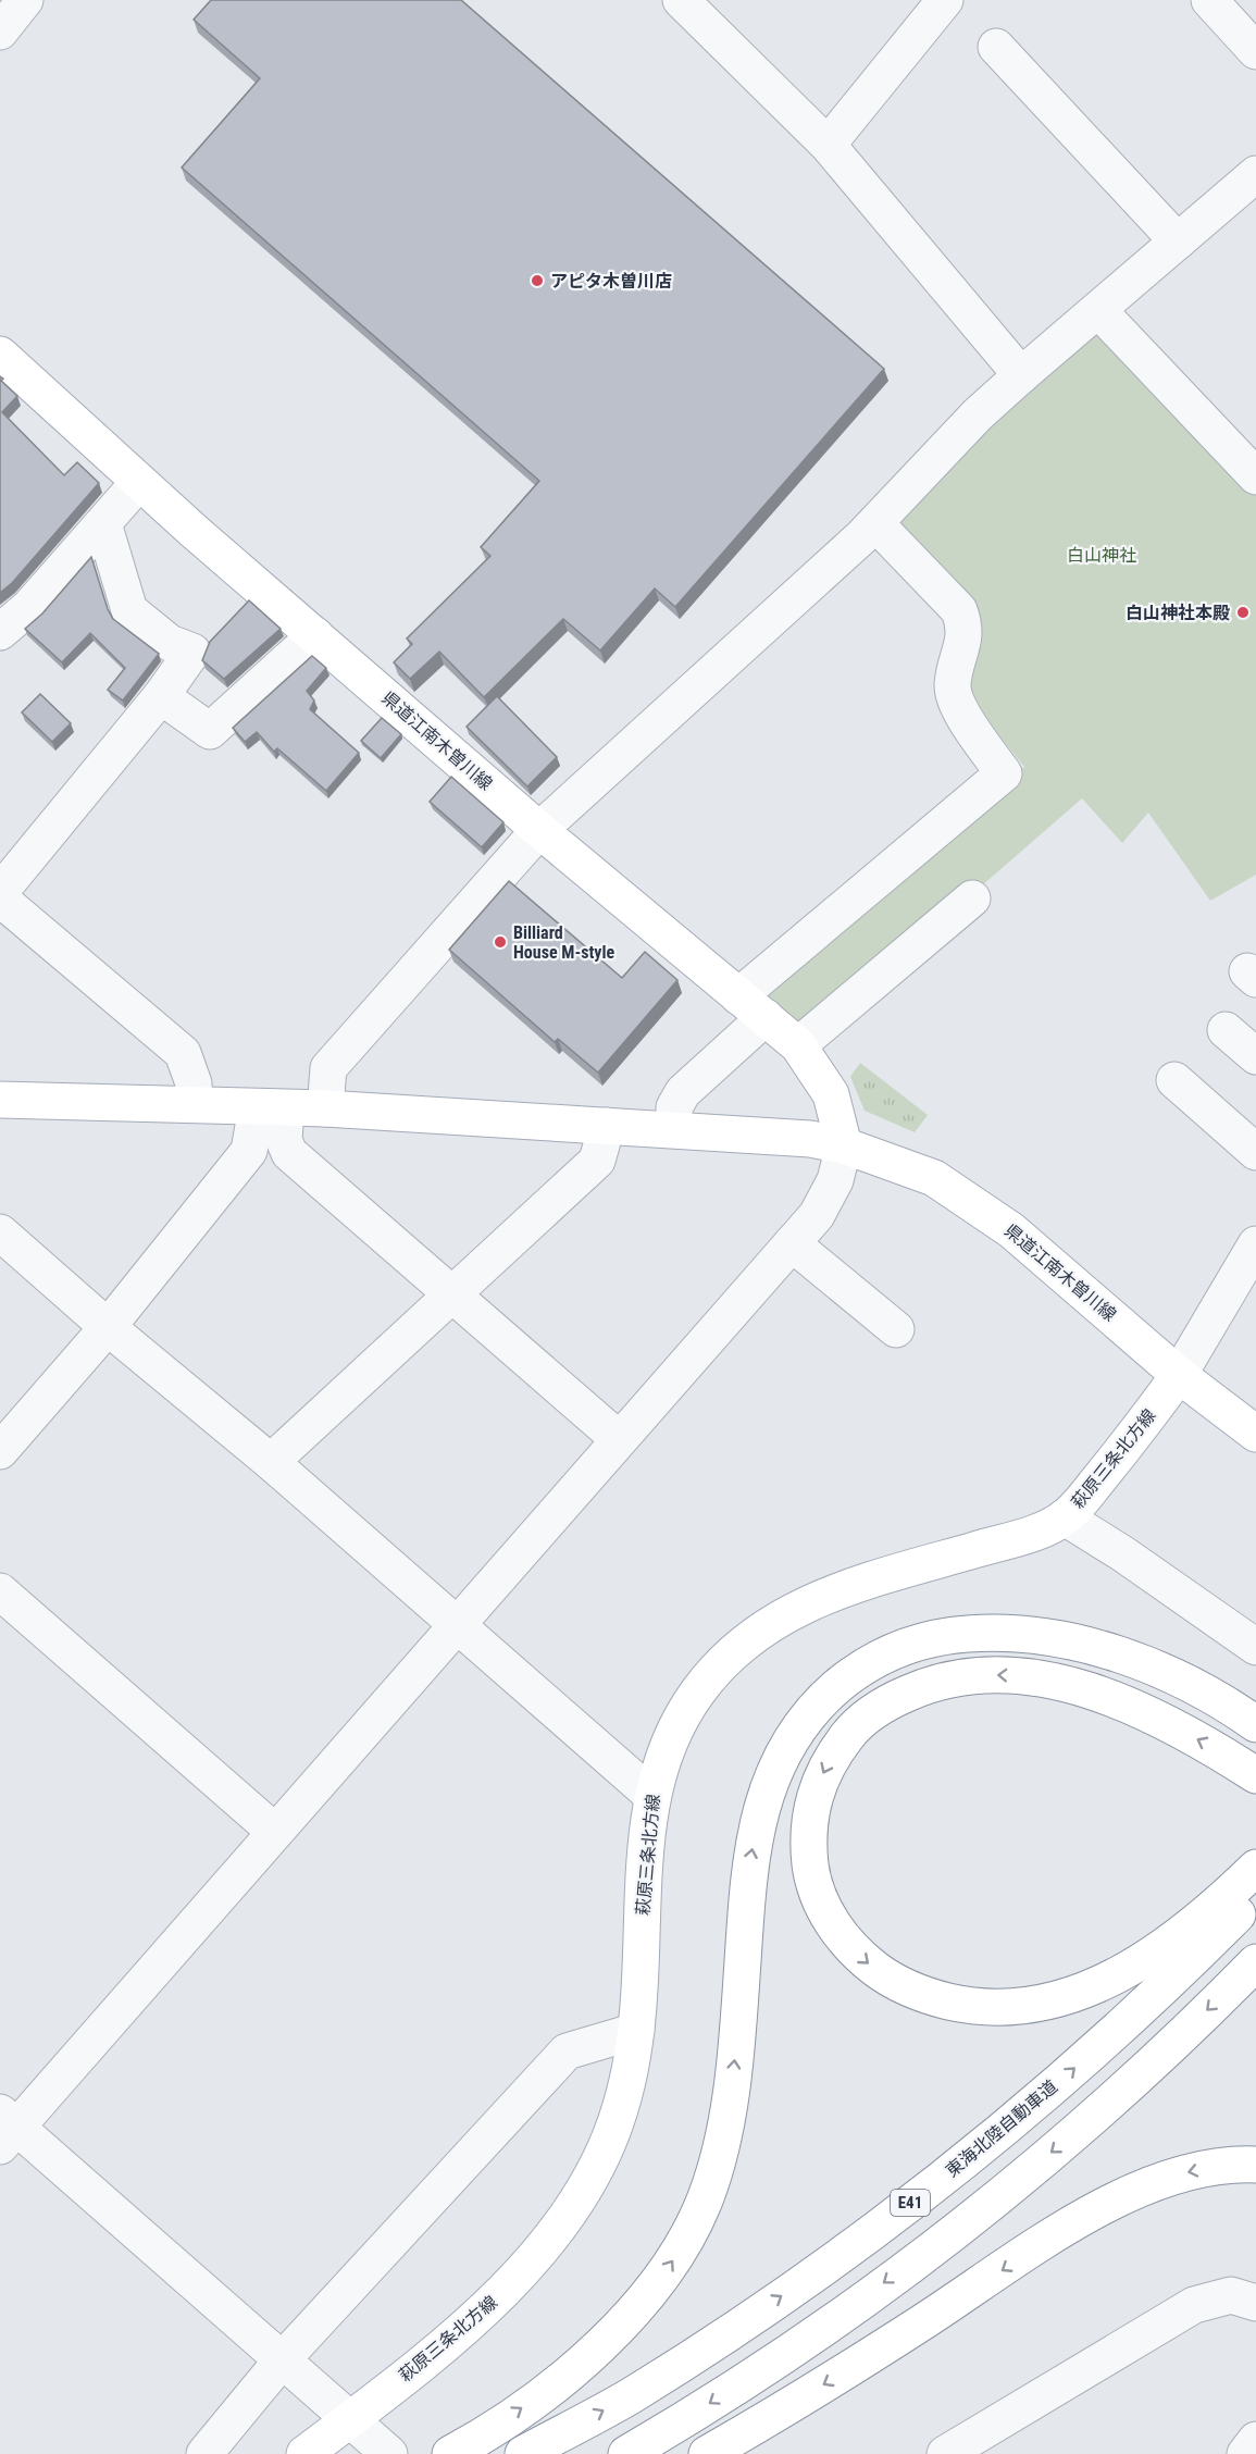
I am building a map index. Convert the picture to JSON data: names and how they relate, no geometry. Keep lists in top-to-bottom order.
{
  "streets": {
    "main road": [
      "県道江南木曽川線",
      "萩原三条北方線",
      "東海北陸自動車道",
      "E41"
    ]
  },
  "crossings": [
    ["県道江南木曽川線", "萩原三条北方線"]
  ],
  "parks": ["白山神社"],
  "places": ["アピタ木曽川店", "白山神社本殿", "Billiard House M-style"]
}
